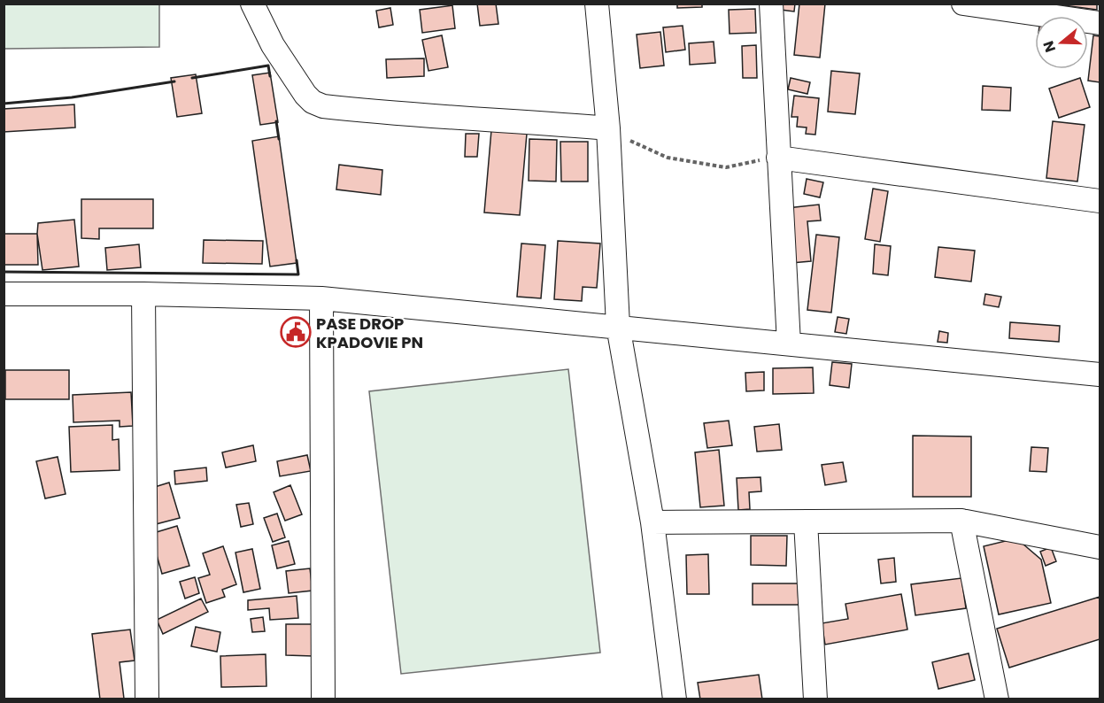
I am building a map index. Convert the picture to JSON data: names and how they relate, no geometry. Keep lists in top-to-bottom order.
{
  "places": {
    "public building": ["PASE DROP KPADOVIE PN"]
  },
  "north": "left"
}
